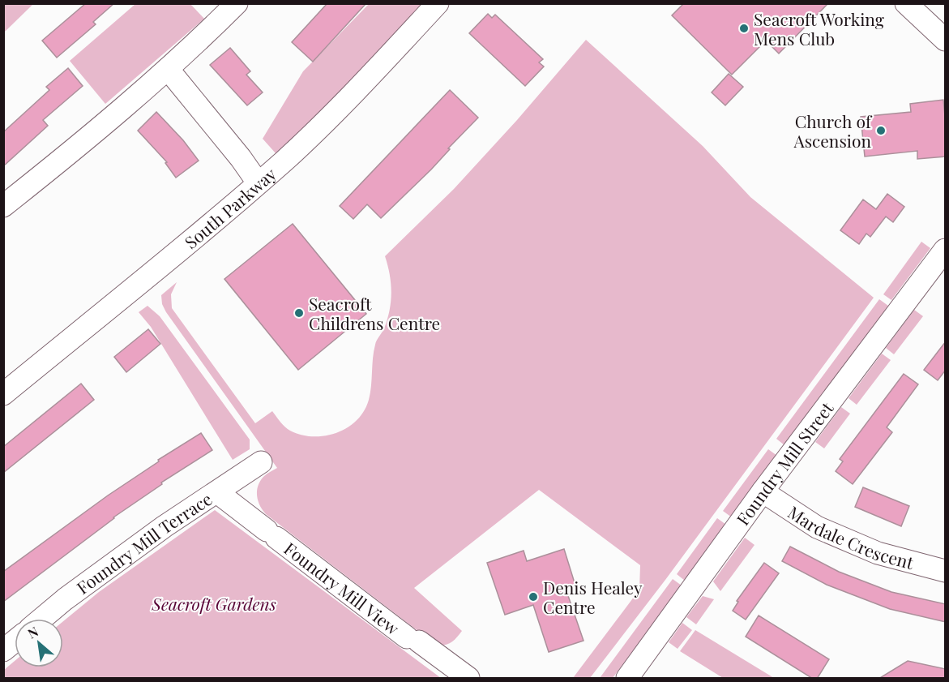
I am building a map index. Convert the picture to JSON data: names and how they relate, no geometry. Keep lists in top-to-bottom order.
{
  "streets": {
    "street": [
      "South Parkway",
      "Foundry Mill Street",
      "Mardale Crescent",
      "Foundry Mill Terrace",
      "Foundry Mill View"
    ]
  },
  "crossings": [
    ["Foundry Mill Street", "Mardale Crescent"],
    ["Foundry Mill Terrace", "Foundry Mill View"]
  ],
  "parks": ["Seacroft Gardens"],
  "places": [
    "Seacroft Working Mens Club",
    "Church of Ascension",
    "Seacroft Childrens Centre",
    "Denis Healey Centre"
  ],
  "north": "top left"
}
